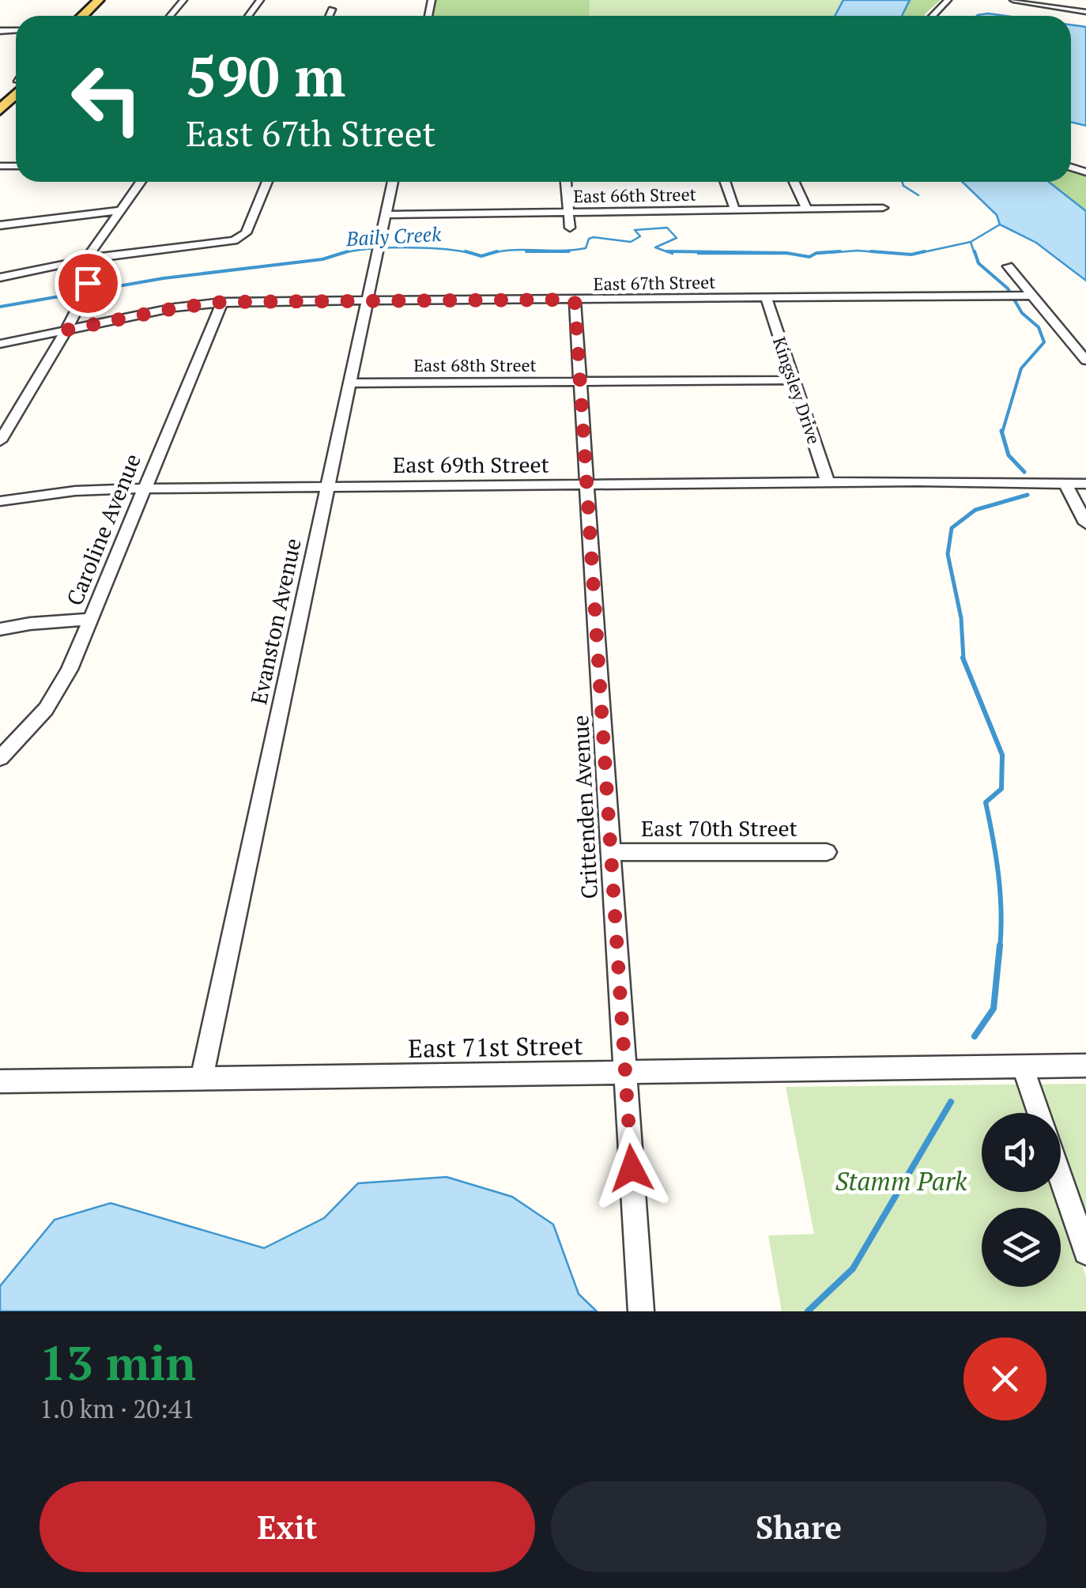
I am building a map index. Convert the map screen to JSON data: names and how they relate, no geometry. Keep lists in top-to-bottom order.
{
  "streets": {
    "street": [
      "East 66th Street",
      "East 67th Street",
      "East 68th Street",
      "Kingsley Drive",
      "East 69th Street",
      "Caroline Avenue",
      "Evanston Avenue",
      "Crittenden Avenue",
      "East 70th Street",
      "East 71st Street"
    ]
  },
  "crossings": [
    ["East 66th Street", "Evanston Avenue"],
    ["East 67th Street", "Kingsley Drive"],
    ["East 67th Street", "Caroline Avenue"],
    ["East 67th Street", "Evanston Avenue"],
    ["East 67th Street", "Crittenden Avenue"],
    ["East 68th Street", "Kingsley Drive"],
    ["East 68th Street", "Evanston Avenue"],
    ["East 68th Street", "Crittenden Avenue"],
    ["Kingsley Drive", "East 69th Street"],
    ["East 69th Street", "Caroline Avenue"],
    ["East 69th Street", "Evanston Avenue"],
    ["East 69th Street", "Crittenden Avenue"],
    ["Evanston Avenue", "East 71st Street"],
    ["Crittenden Avenue", "East 70th Street"],
    ["Crittenden Avenue", "East 71st Street"]
  ],
  "water": ["Baily Creek"],
  "parks": ["Stamm Park"],
  "page": {
    "turn": ["590 m", "East 67th Street"],
    "heading": ["13 min", "1.0 km · 20:41"],
    "buttons": ["Exit", "Share"]
  }
}
